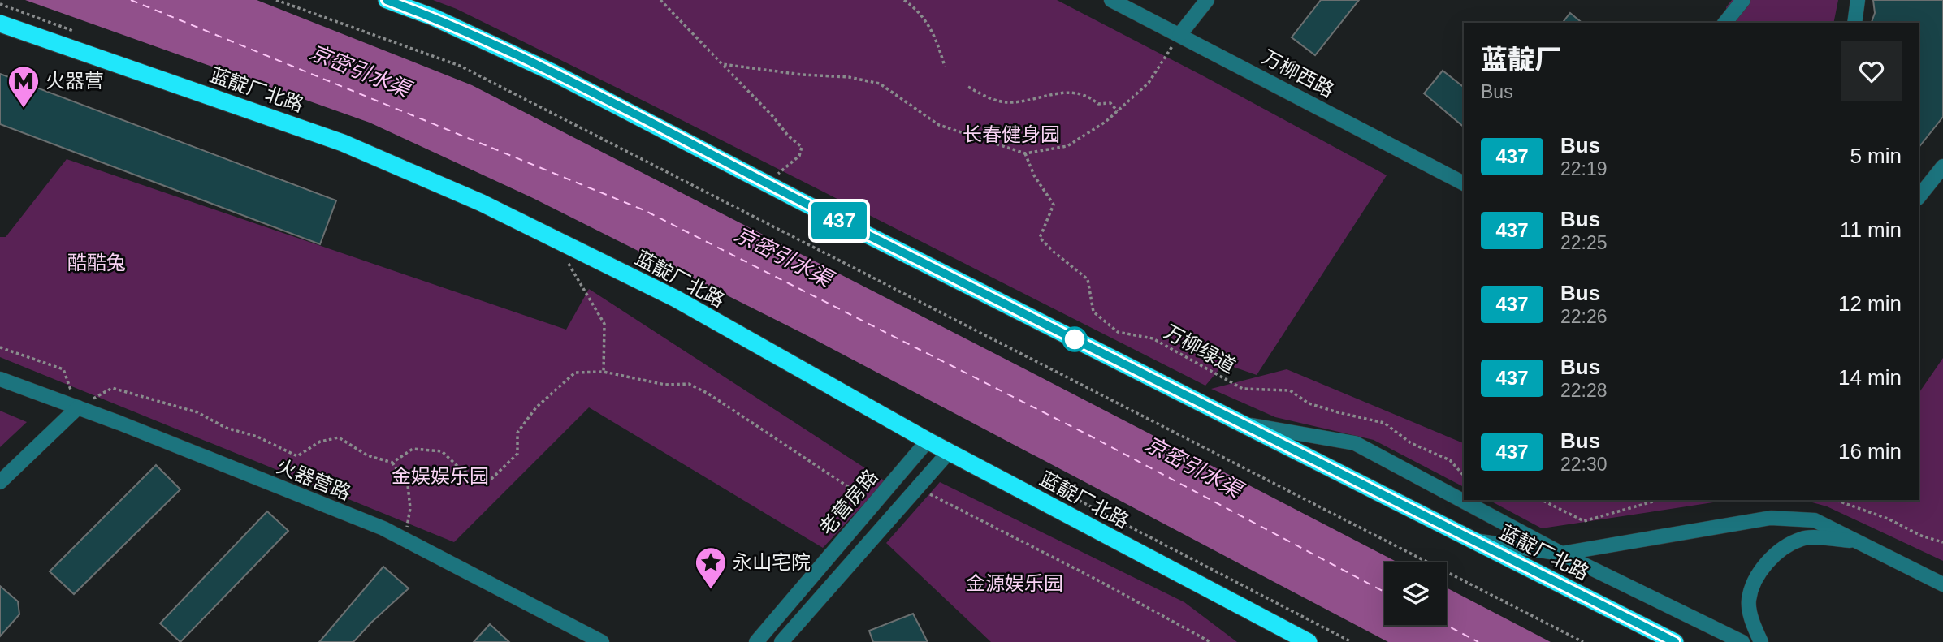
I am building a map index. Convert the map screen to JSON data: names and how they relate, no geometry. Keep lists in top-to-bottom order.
{
  "streets": {
    "highway": ["蓝靛厂北路"],
    "street": ["万柳西路", "火器营路", "老营房路"],
    "path": ["万柳绿道"]
  },
  "crossings": [
    ["蓝靛厂北路", "老营房路"]
  ],
  "water": ["京密引水渠"],
  "parks": [
    "长春健身园",
    "酷酷兔",
    "金娱娱乐园",
    "金源娱乐园"
  ],
  "places": {
    "metro station": ["火器营"],
    "place": ["永山宅院"]
  },
  "lines": ["bus line 437"],
  "page": {
    "on_map": "437",
    "heading": ["蓝靛厂", "Bus"],
    "list": [
      {
        "mark": "437",
        "name": "Bus",
        "note": "22:19",
        "value": "5 min"
      },
      {
        "mark": "437",
        "name": "Bus",
        "note": "22:25",
        "value": "11 min"
      },
      {
        "mark": "437",
        "name": "Bus",
        "note": "22:26",
        "value": "12 min"
      },
      {
        "mark": "437",
        "name": "Bus",
        "note": "22:28",
        "value": "14 min"
      },
      {
        "mark": "437",
        "name": "Bus",
        "note": "22:30",
        "value": "16 min"
      }
    ]
  }
}
